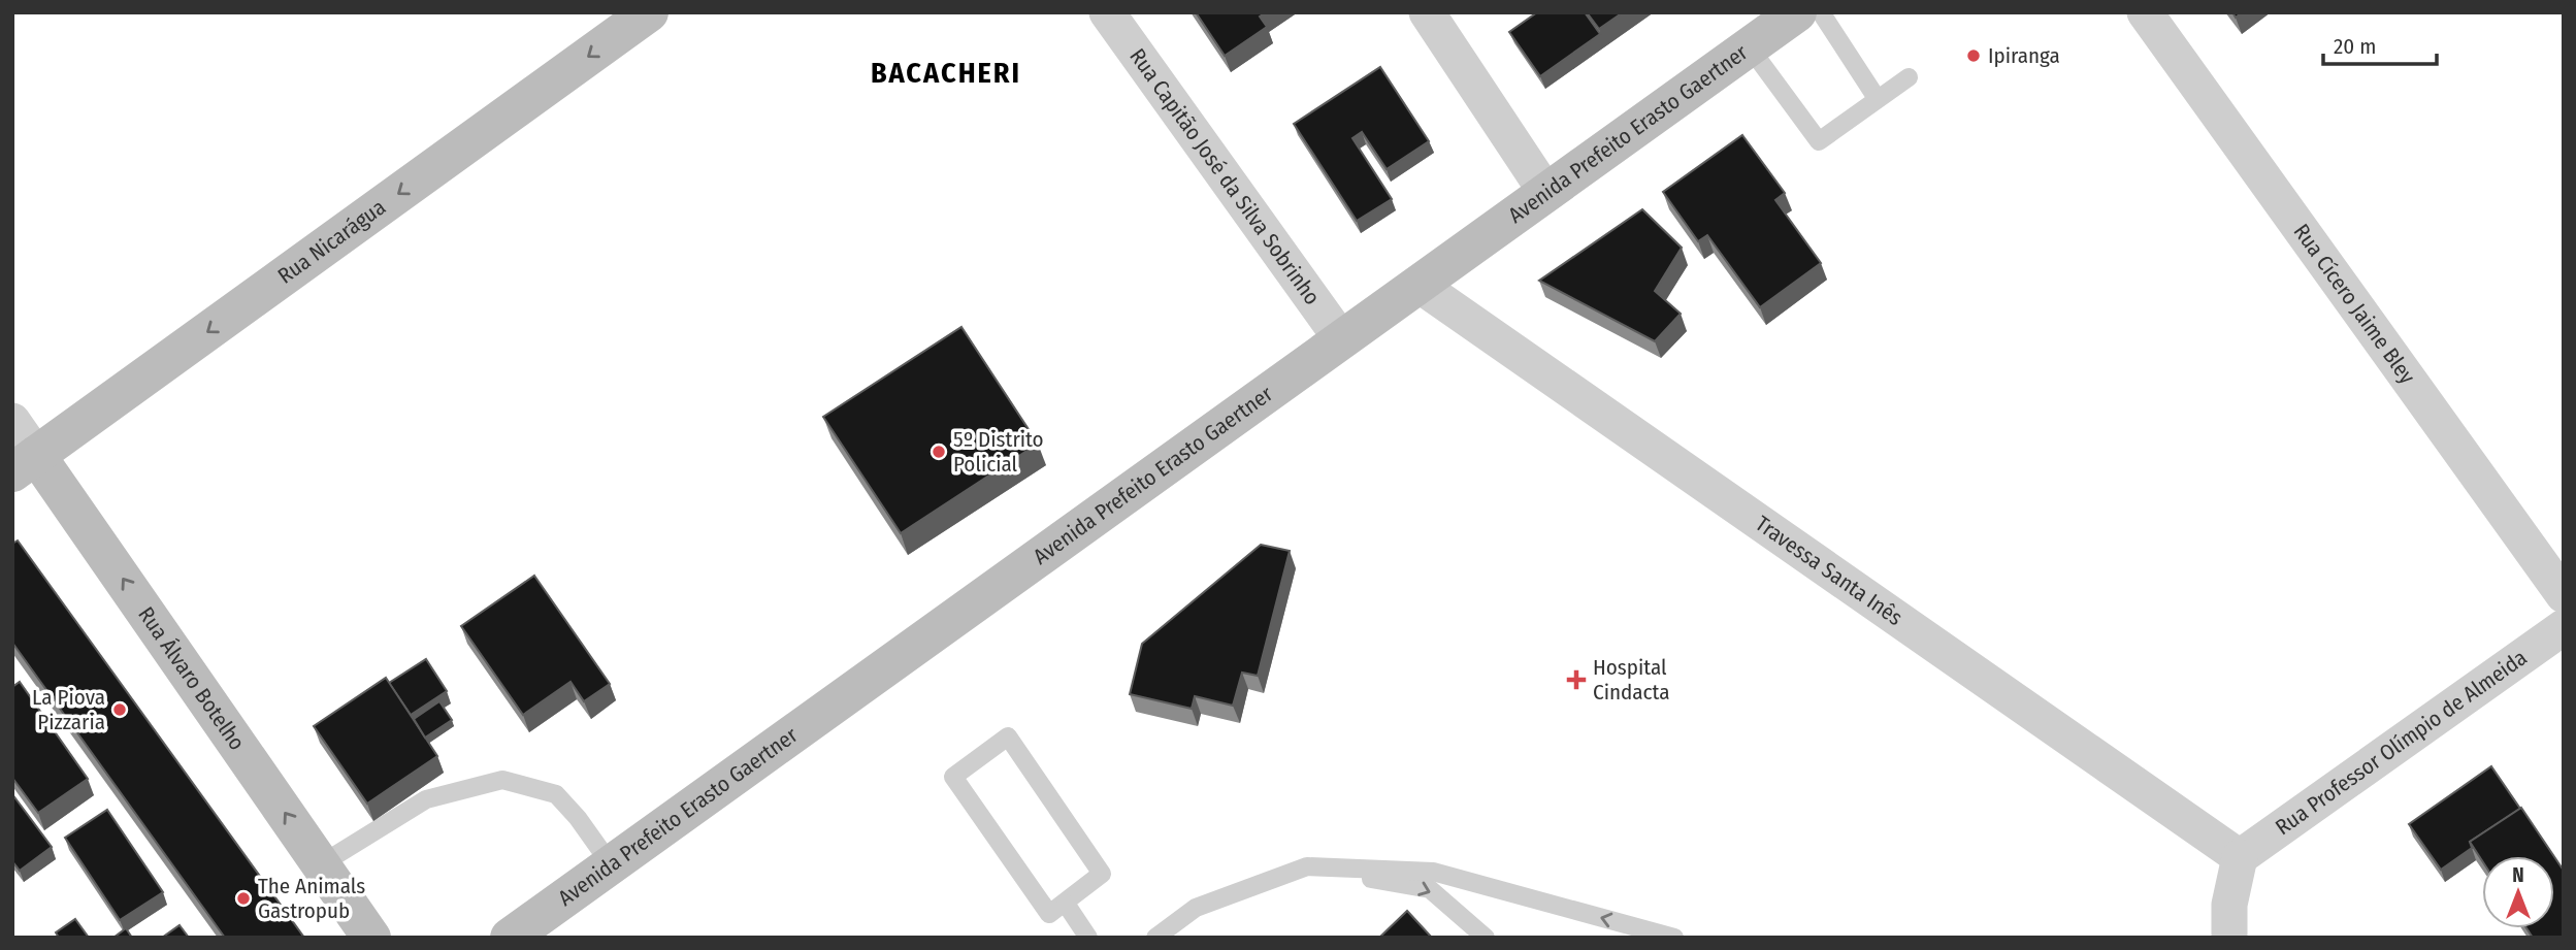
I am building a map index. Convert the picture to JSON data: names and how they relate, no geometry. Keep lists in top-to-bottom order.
{
  "streets": {
    "main road": ["Avenida Prefeito Erasto Gaertner", "Rua Nicarágua", "Rua Álvaro Botelho"],
    "street": [
      "Rua Capitão José da Silva Sobrinho",
      "Rua Cícero Jaime Bley",
      "Travessa Santa Inês",
      "Rua Professor Olímpio de Almeida"
    ]
  },
  "crossings": [
    ["Avenida Prefeito Erasto Gaertner", "Rua Capitão José da Silva Sobrinho"],
    ["Avenida Prefeito Erasto Gaertner", "Travessa Santa Inês"],
    ["Rua Nicarágua", "Rua Álvaro Botelho"],
    ["Travessa Santa Inês", "Rua Professor Olímpio de Almeida"]
  ],
  "one_way": ["Rua Nicarágua", "Rua Álvaro Botelho"],
  "districts": ["BACACHERI"],
  "places": {
    "other": [
      "Ipiranga",
      "5º Distrito Policial",
      "La Piova Pizzaria",
      "The Animals Gastropub"
    ],
    "health": ["Hospital Cindacta"]
  },
  "scale_bar": "20 m",
  "north": "top"
}
